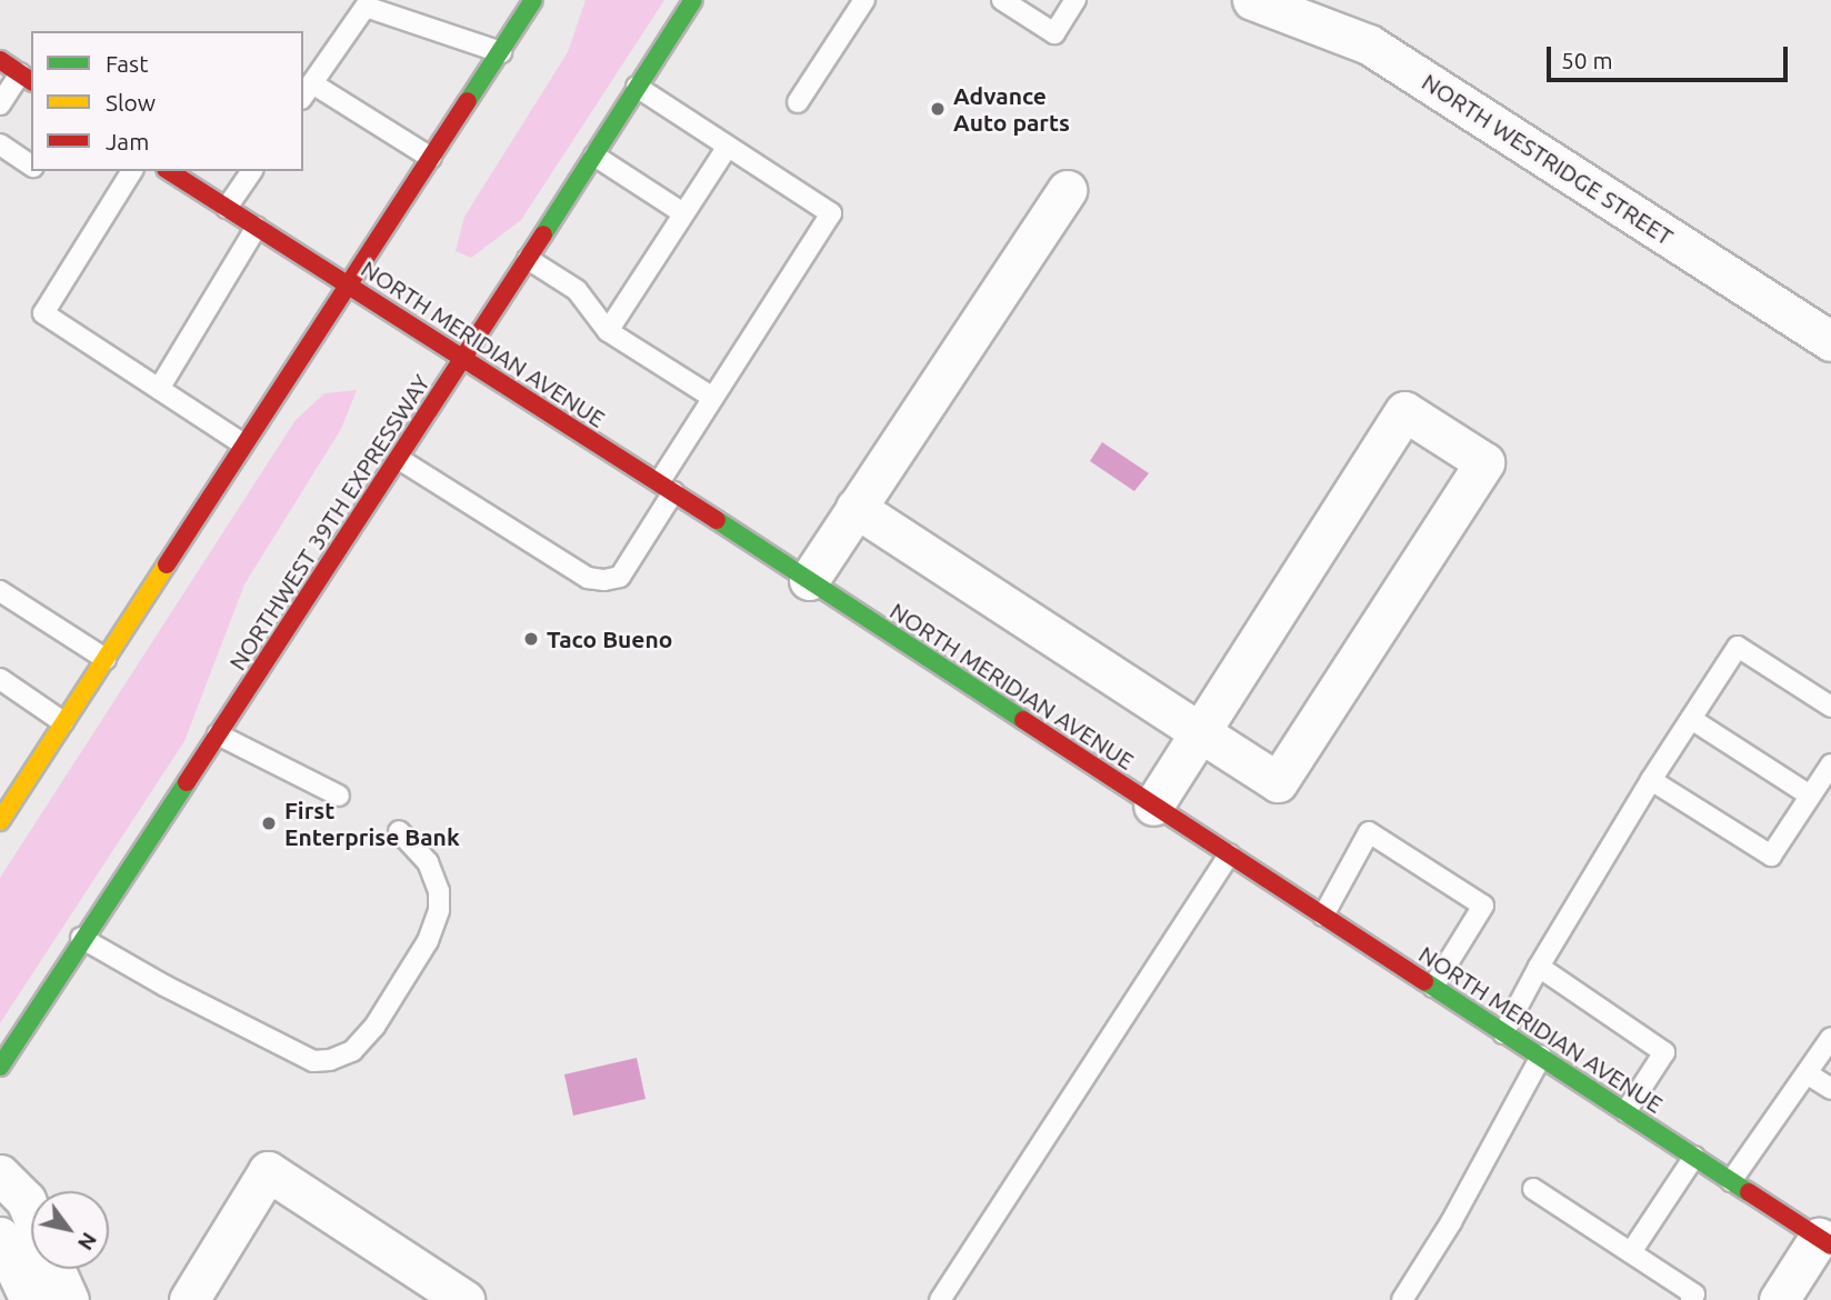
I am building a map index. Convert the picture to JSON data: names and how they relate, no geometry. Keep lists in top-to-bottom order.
{
  "streets": {
    "main road": ["NORTH MERIDIAN AVENUE", "NORTHWEST 39TH EXPRESSWAY"],
    "street": ["NORTH WESTRIDGE STREET"]
  },
  "crossings": [
    ["NORTH MERIDIAN AVENUE", "NORTHWEST 39TH EXPRESSWAY"]
  ],
  "places": ["Advance Auto parts", "Taco Bueno", "First Enterprise Bank"],
  "legend": ["Fast", "Slow", "Jam"],
  "scale_bar": "50 m",
  "north": "bottom right"
}
